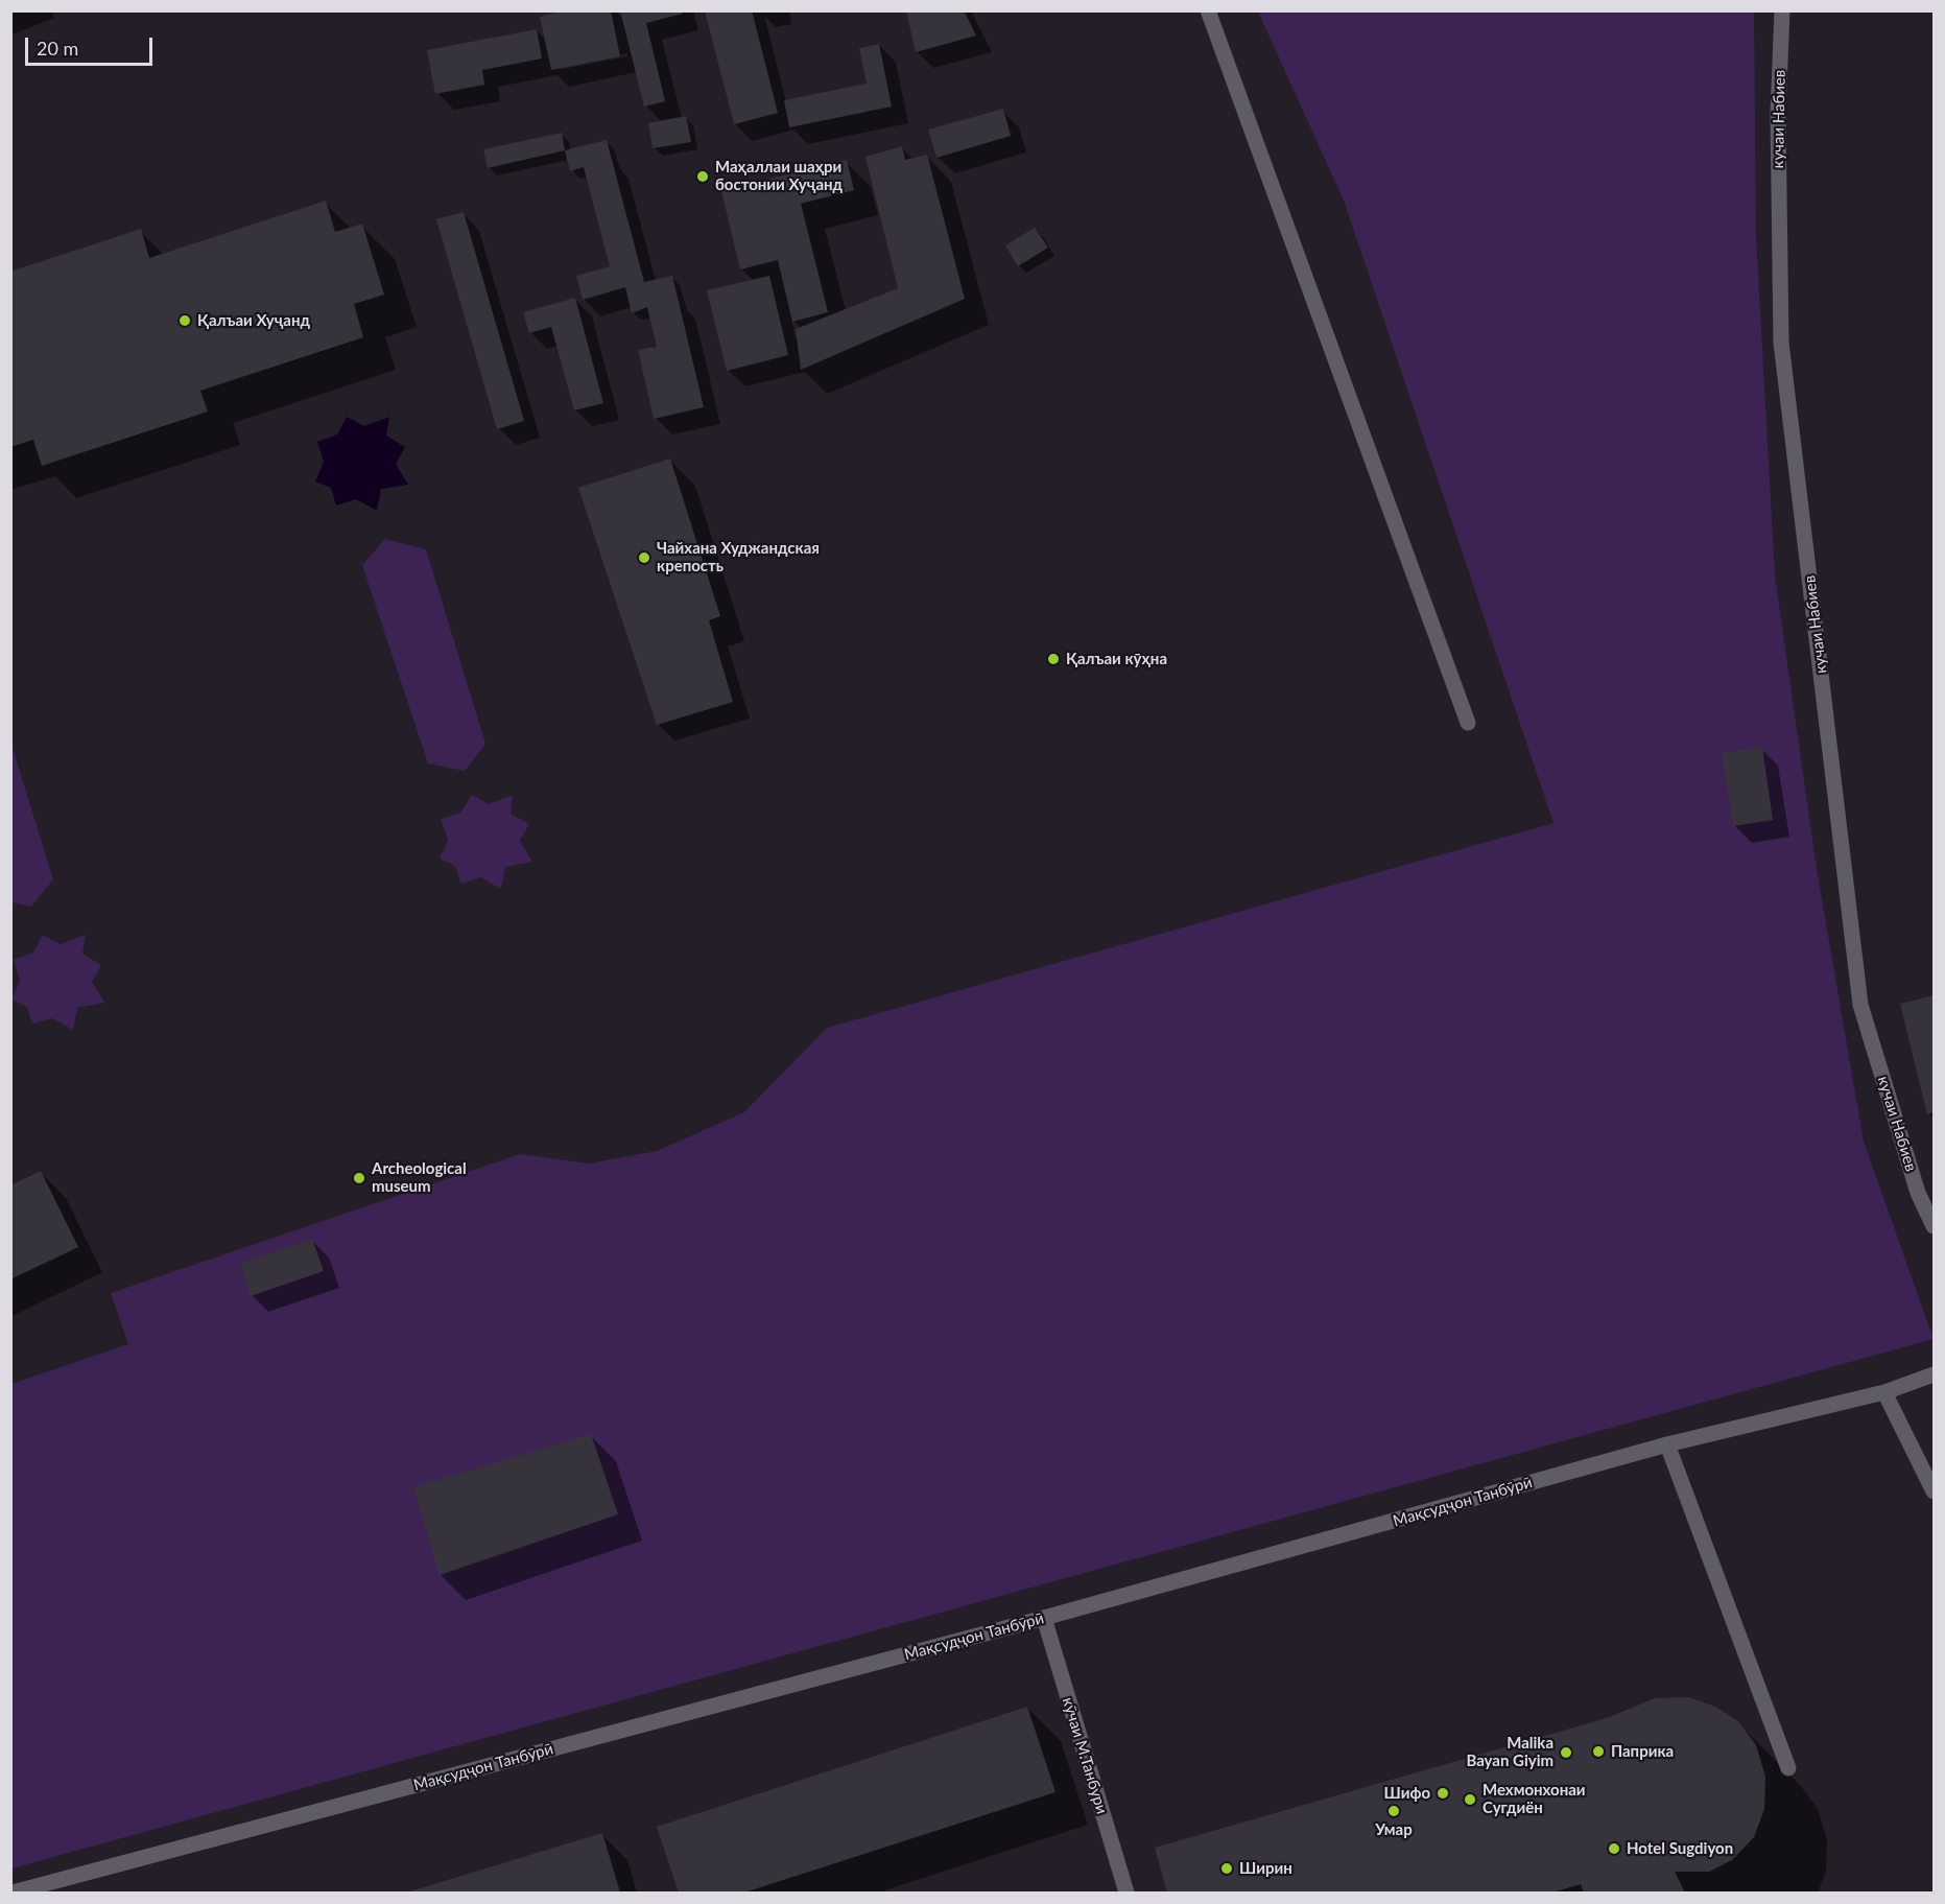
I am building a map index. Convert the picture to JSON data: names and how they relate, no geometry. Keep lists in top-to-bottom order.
{
  "streets": {
    "main road": ["кучаи Набиев", "Мақсудҷон Танбӯрӣ", "кӯчаи М.Танбури"]
  },
  "crossings": [
    ["Мақсудҷон Танбӯрӣ", "кӯчаи М.Танбури"]
  ],
  "places": [
    "Маҳаллаи шаҳри бостонии Хуҷанд",
    "Қалъаи Хуҷанд",
    "Чайхана Худжандская крепость",
    "Қалъаи кӯҳна",
    "Archeological museum",
    "Паприка",
    "Malika Bayan Giyim",
    "Шифо",
    "Мехмонхонаи Сугдиён",
    "Умар",
    "Hotel Sugdiyon",
    "Ширин"
  ],
  "scale_bar": "20 m"
}
